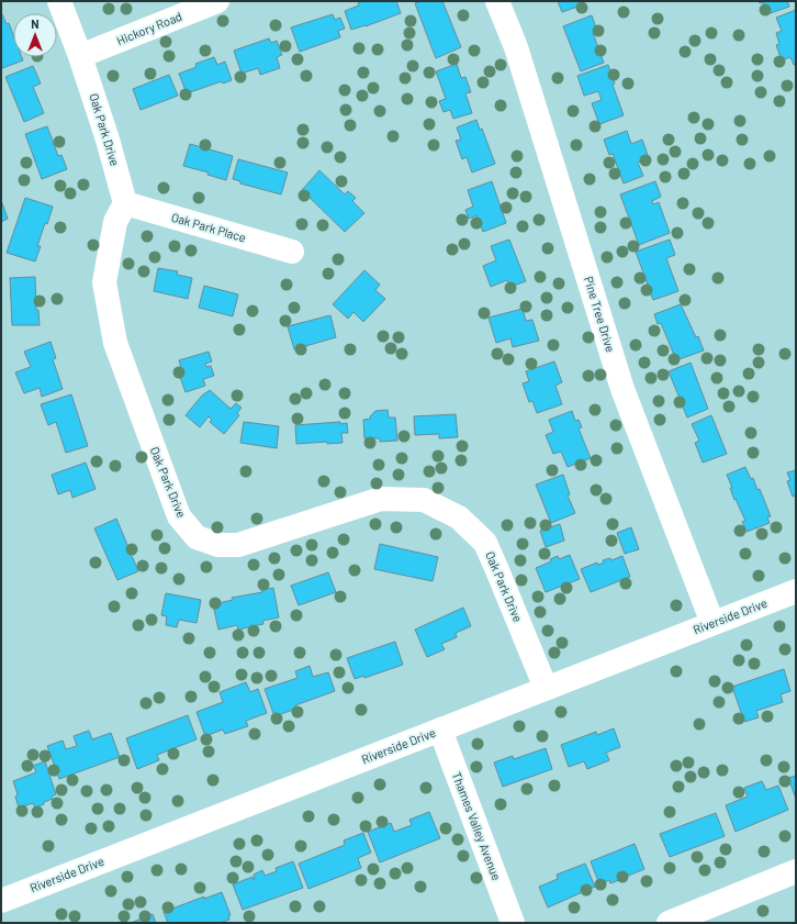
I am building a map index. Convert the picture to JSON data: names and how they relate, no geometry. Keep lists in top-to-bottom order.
{
  "streets": {
    "street": [
      "Hickory Road",
      "Oak Park Drive",
      "Oak Park Place",
      "Pine Tree Drive",
      "Riverside Drive",
      "Thames Valley Avenue"
    ]
  },
  "crossings": [
    ["Hickory Road", "Oak Park Drive"],
    ["Oak Park Drive", "Oak Park Place"],
    ["Oak Park Drive", "Riverside Drive"],
    ["Pine Tree Drive", "Riverside Drive"],
    ["Riverside Drive", "Thames Valley Avenue"]
  ],
  "north": "top"
}
